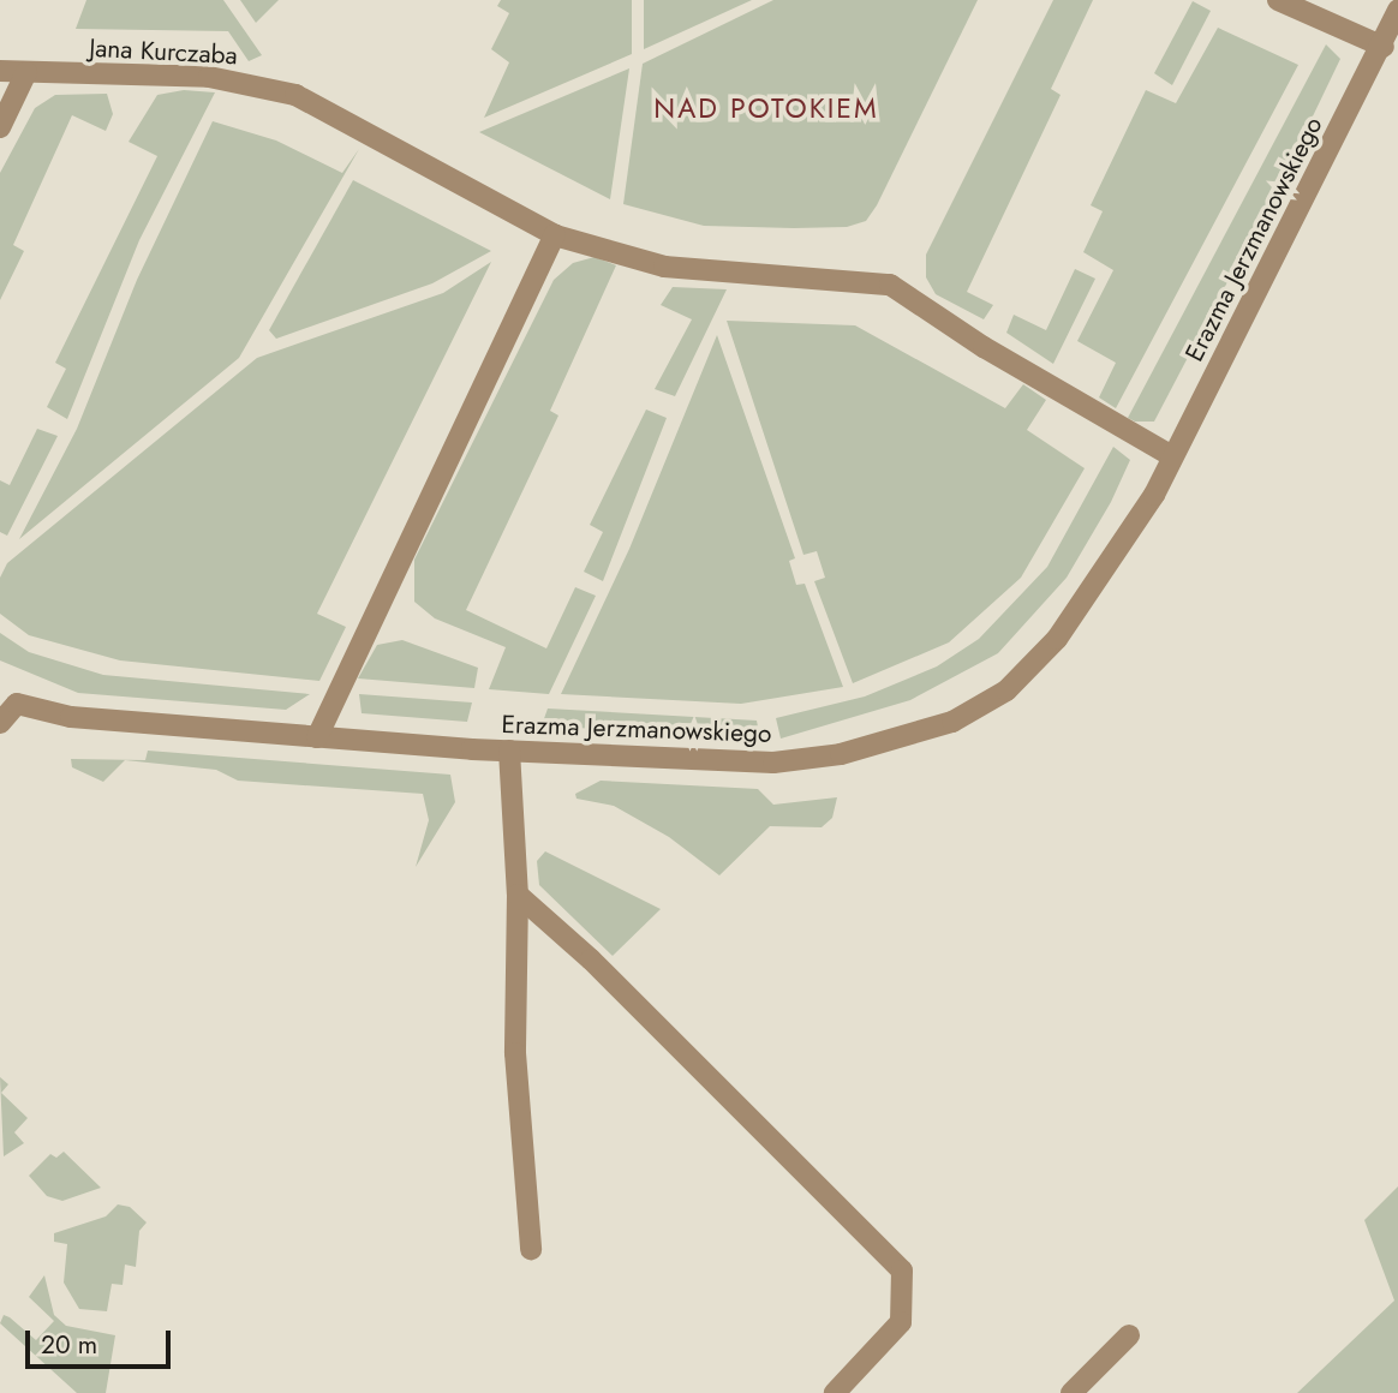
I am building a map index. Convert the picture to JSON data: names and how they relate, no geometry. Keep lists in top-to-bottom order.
{
  "streets": {
    "street": ["Jana Kurczaba", "Erazma Jerzmanowskiego"]
  },
  "districts": ["NAD POTOKIEM"],
  "scale_bar": "20 m"
}
